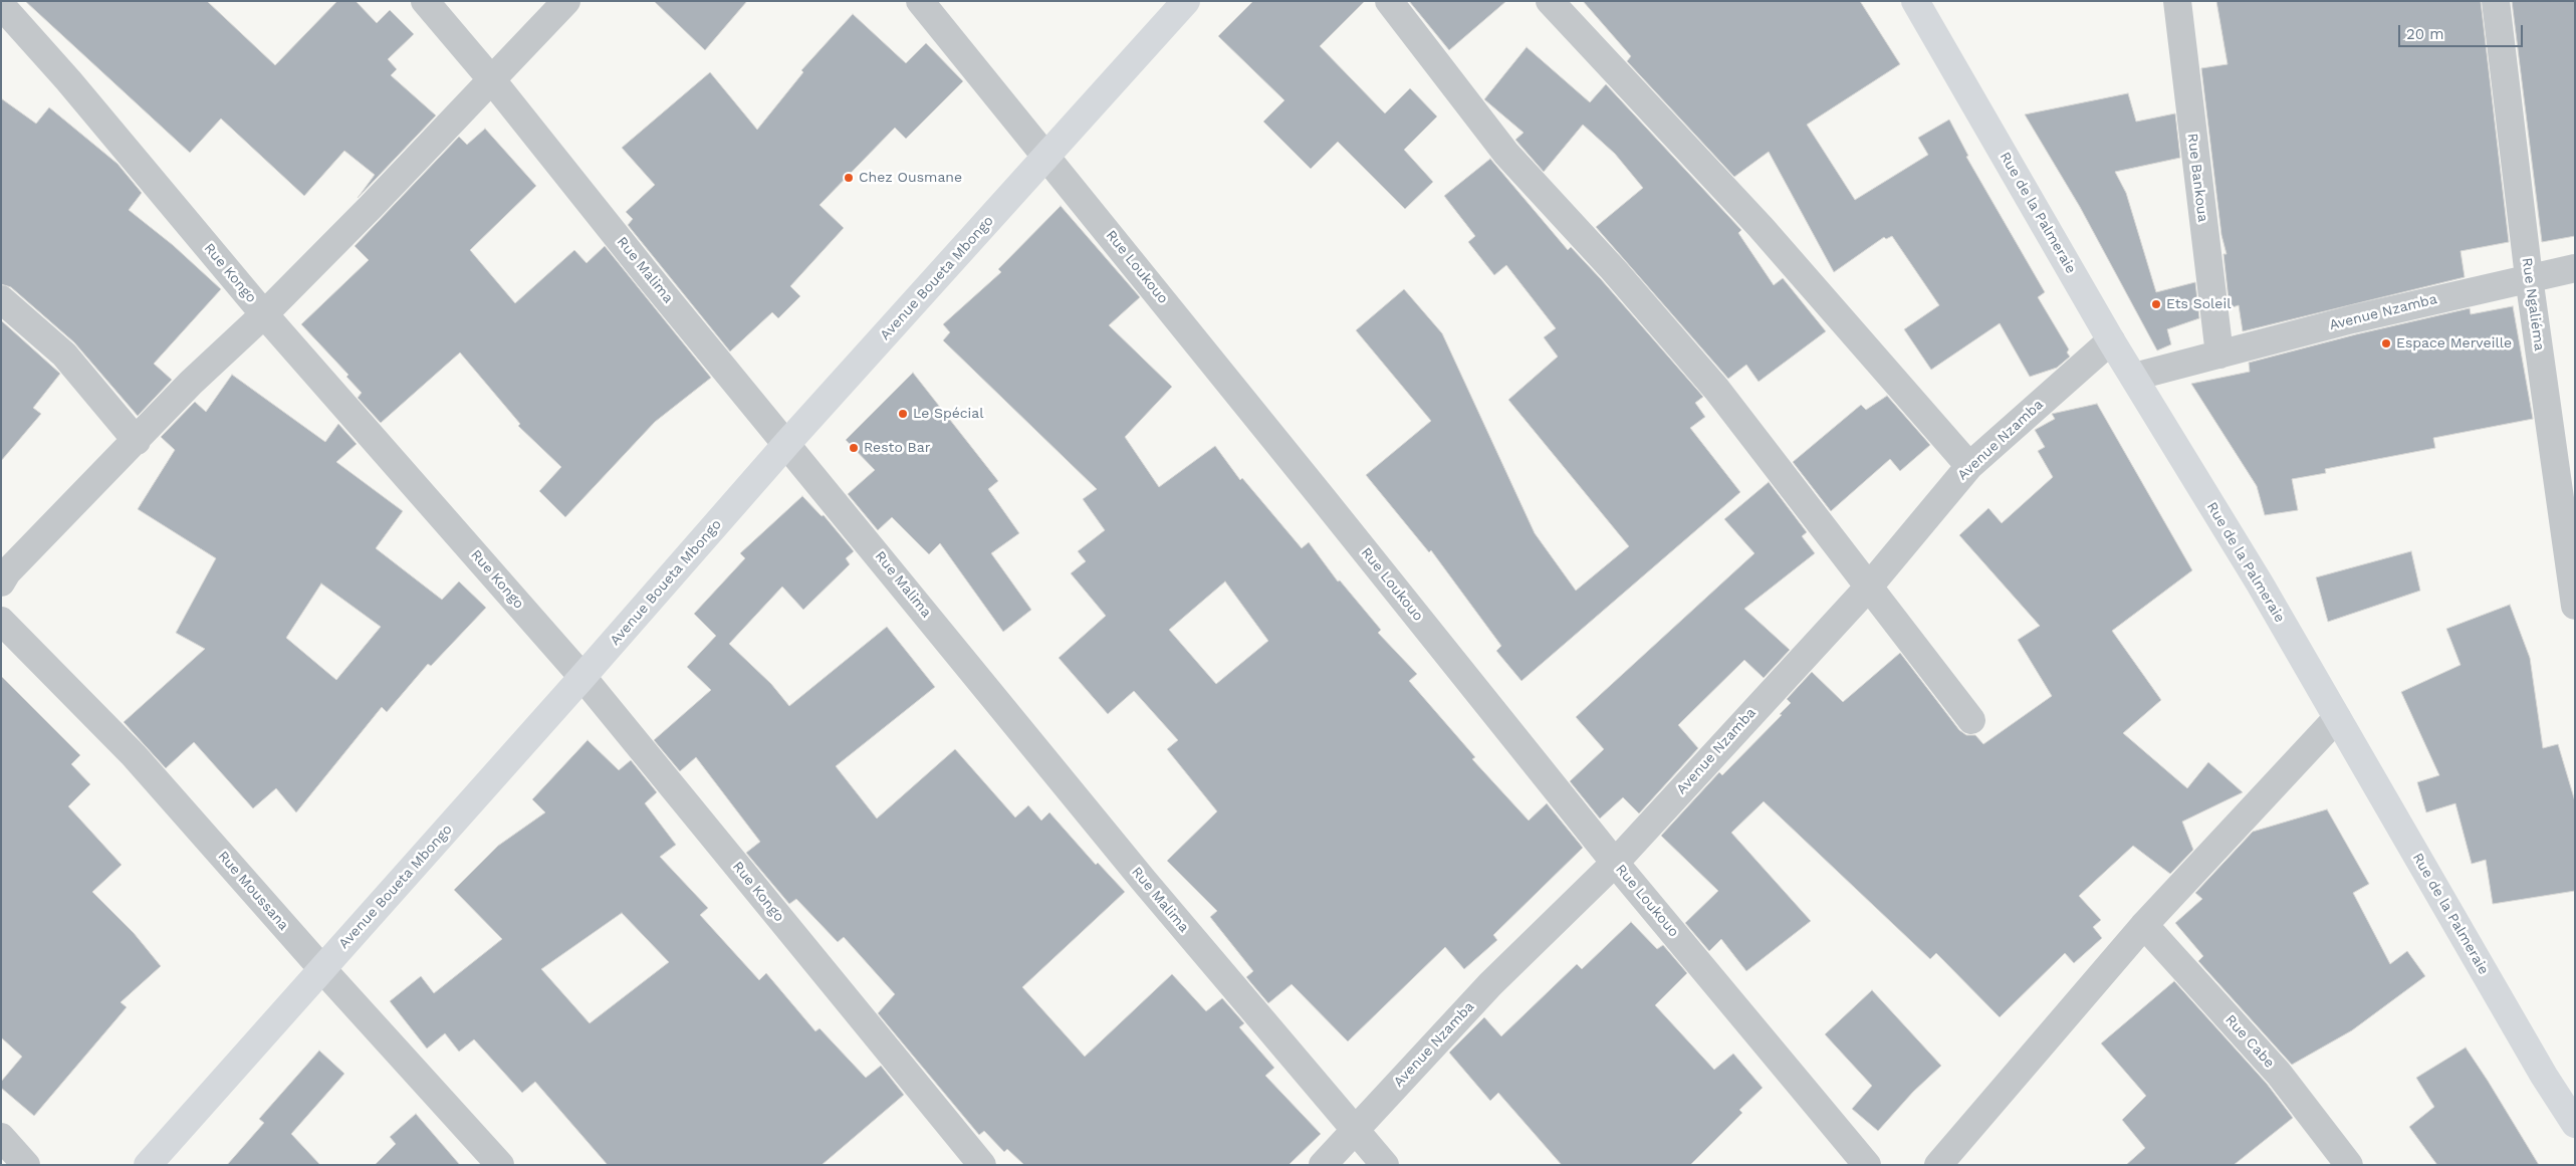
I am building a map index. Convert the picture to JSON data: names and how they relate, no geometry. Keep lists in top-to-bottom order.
{
  "streets": {
    "street": [
      "Rue Bankoua",
      "Rue de la Palmeraie",
      "Rue Loukouo",
      "Rue Malima",
      "Rue Kongo",
      "Avenue Boueta Mbongo",
      "Rue Ngaliéma",
      "Avenue Nzamba",
      "Rue Moussana",
      "Rue Cabe"
    ]
  },
  "crossings": [
    ["Rue Bankoua", "Avenue Nzamba"],
    ["Rue de la Palmeraie", "Avenue Nzamba"],
    ["Rue Loukouo", "Avenue Boueta Mbongo"],
    ["Rue Loukouo", "Avenue Nzamba"],
    ["Rue Malima", "Avenue Boueta Mbongo"],
    ["Rue Malima", "Avenue Nzamba"],
    ["Rue Kongo", "Avenue Boueta Mbongo"],
    ["Avenue Boueta Mbongo", "Rue Moussana"],
    ["Rue Ngaliéma", "Avenue Nzamba"]
  ],
  "places": [
    "Chez Ousmane",
    "Ets Soleil",
    "Espace Merveille",
    "Le Spécial",
    "Resto Bar"
  ],
  "scale_bar": "20 m"
}
